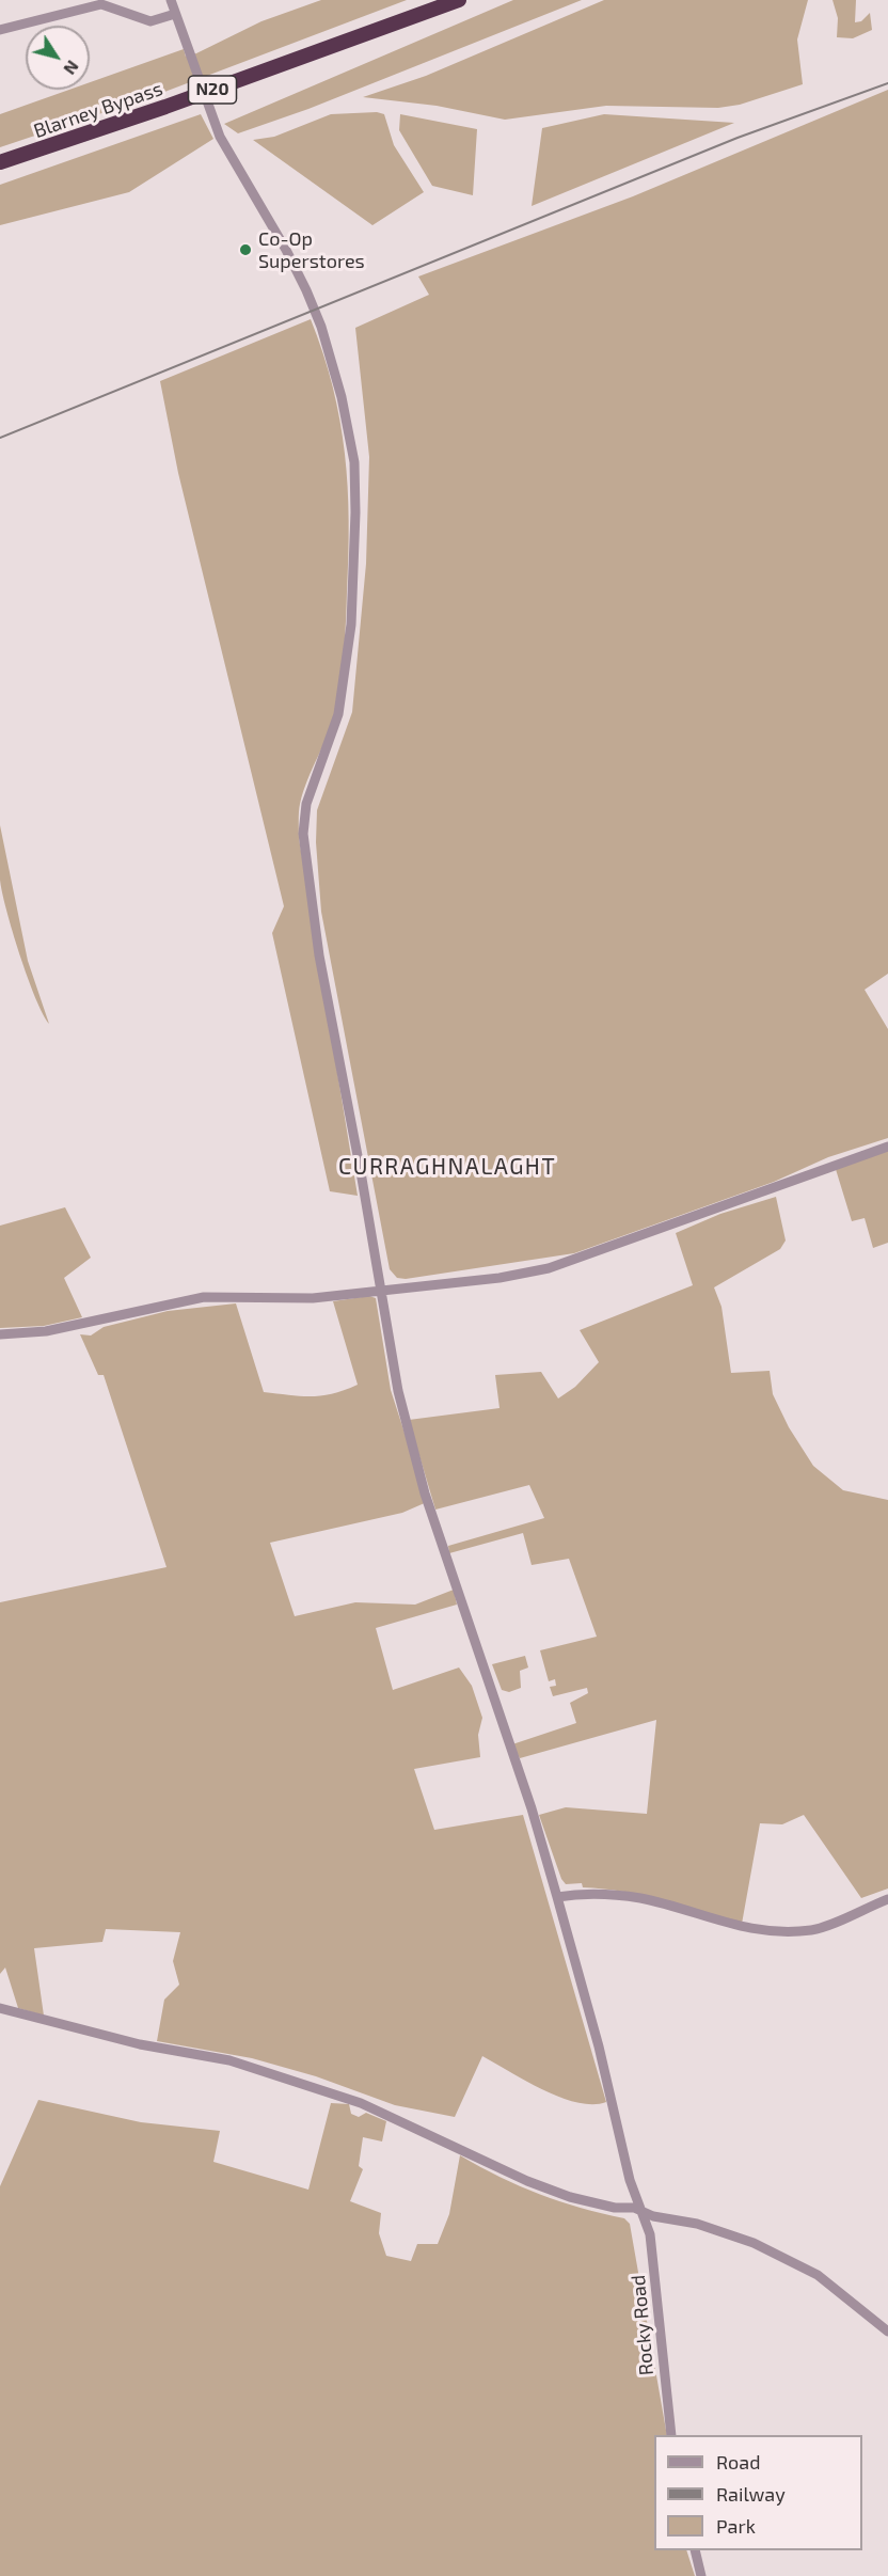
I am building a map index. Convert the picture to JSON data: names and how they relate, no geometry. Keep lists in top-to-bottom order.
{
  "streets": {
    "highway": ["N20", "Blarney Bypass"],
    "street": ["Rocky Road"]
  },
  "districts": ["CURRAGHNALAGHT"],
  "places": ["Co-Op Superstores"],
  "legend": ["Road", "Railway", "Park"],
  "north": "bottom right"
}
